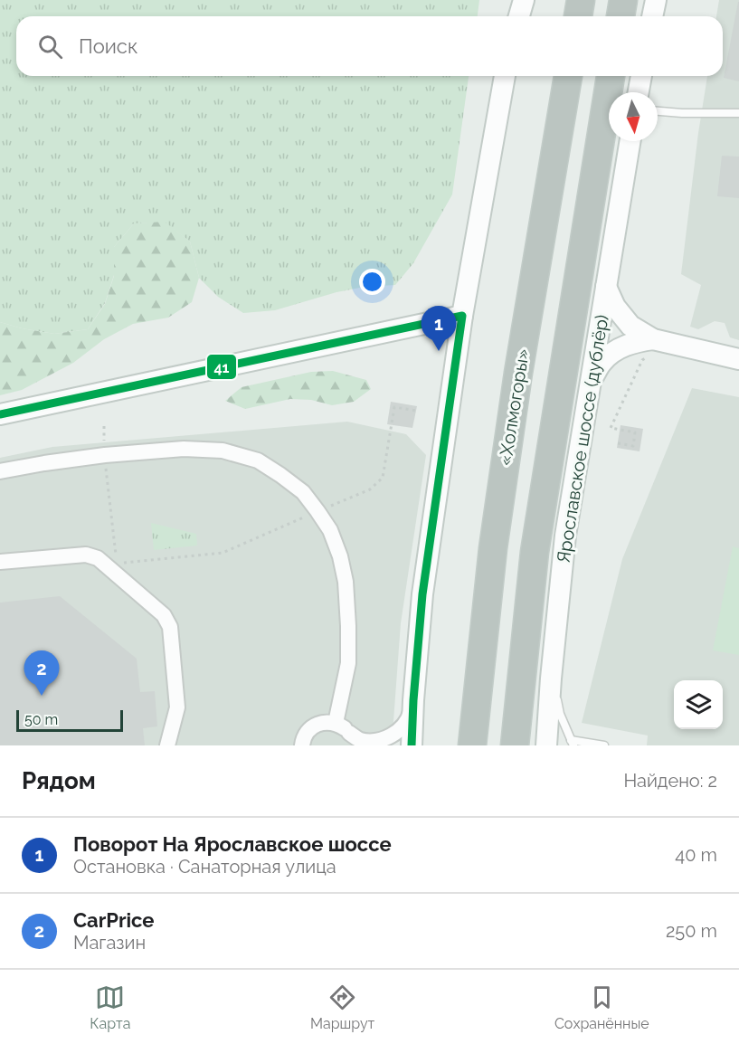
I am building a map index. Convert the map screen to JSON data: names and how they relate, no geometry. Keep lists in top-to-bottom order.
{
  "streets": {
    "highway": ["«Холмогоры»"],
    "street": ["Ярославское шоссе (дублёр)"]
  },
  "lines": ["transit line 41"],
  "scale_bar": "50 m",
  "north": "bottom",
  "page": {
    "search": "Поиск",
    "pins": ["1", "2"],
    "scale": "50 m",
    "heading": ["Рядом", "Найдено: 2"],
    "list": [
      {
        "mark": "1",
        "name": "Поворот На Ярославское шоссе",
        "note": "Остановка · Санаторная улица",
        "value": "40 m"
      },
      {
        "mark": "2",
        "name": "CarPrice",
        "note": "Магазин",
        "value": "250 m"
      }
    ],
    "nav": ["Карта", "Маршрут", "Сохранённые"]
  }
}
